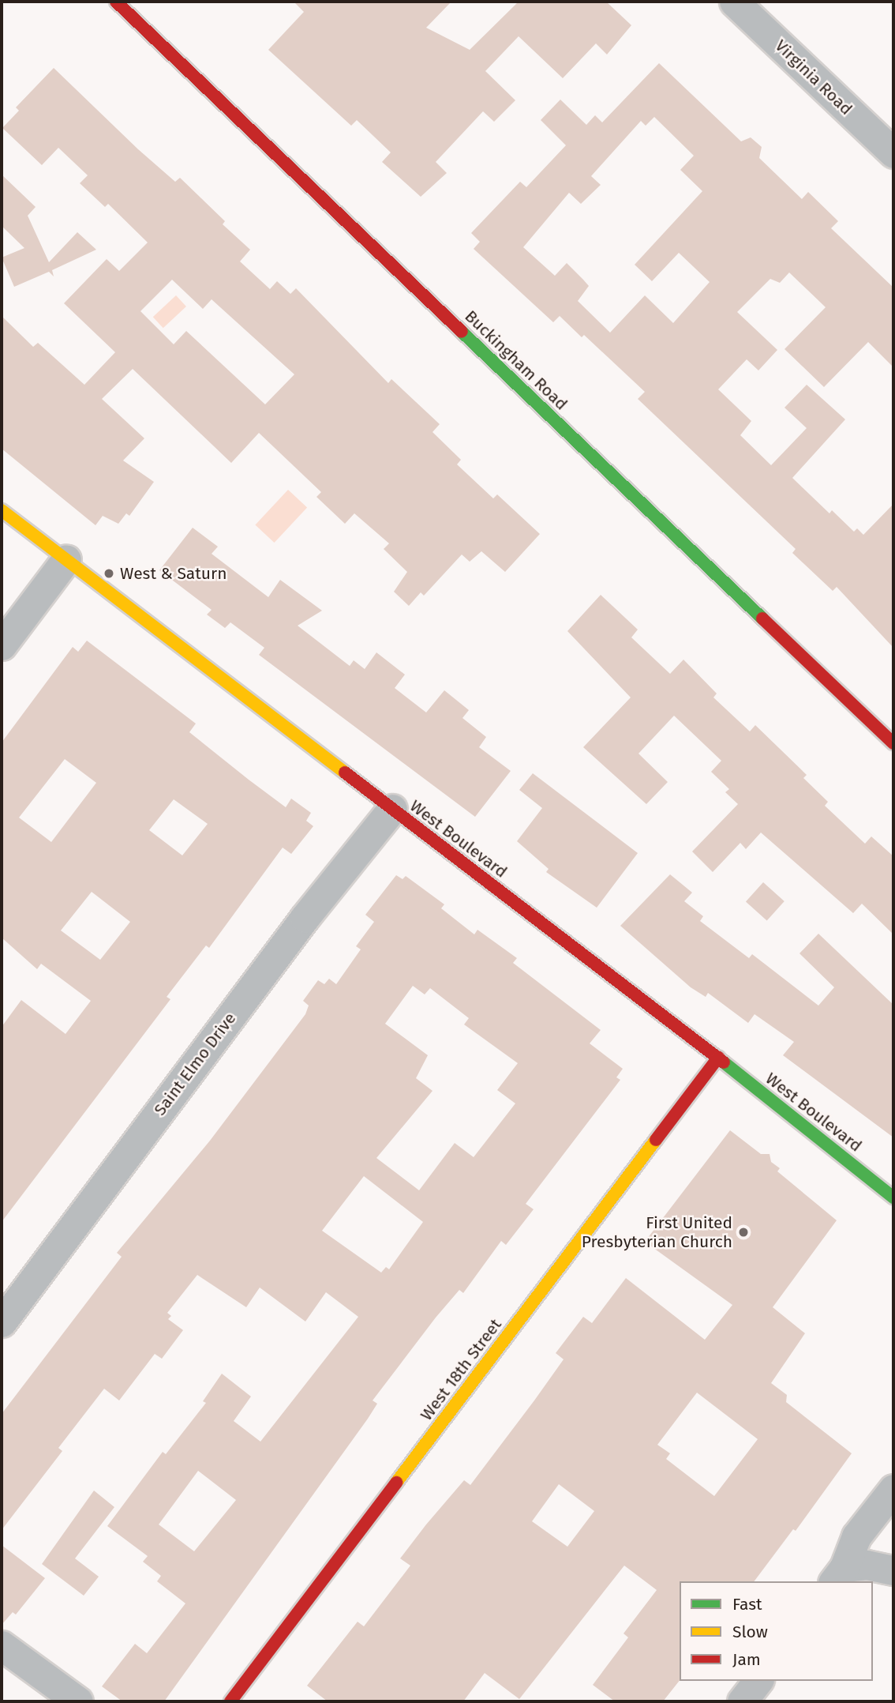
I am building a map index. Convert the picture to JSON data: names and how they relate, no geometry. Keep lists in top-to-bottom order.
{
  "streets": {
    "street": [
      "Virginia Road",
      "Buckingham Road",
      "West Boulevard",
      "Saint Elmo Drive",
      "West 18th Street"
    ]
  },
  "crossings": [
    ["West Boulevard", "Saint Elmo Drive"],
    ["West Boulevard", "West 18th Street"]
  ],
  "places": ["West & Saturn", "First United Presbyterian Church"],
  "legend": ["Fast", "Slow", "Jam"]
}
